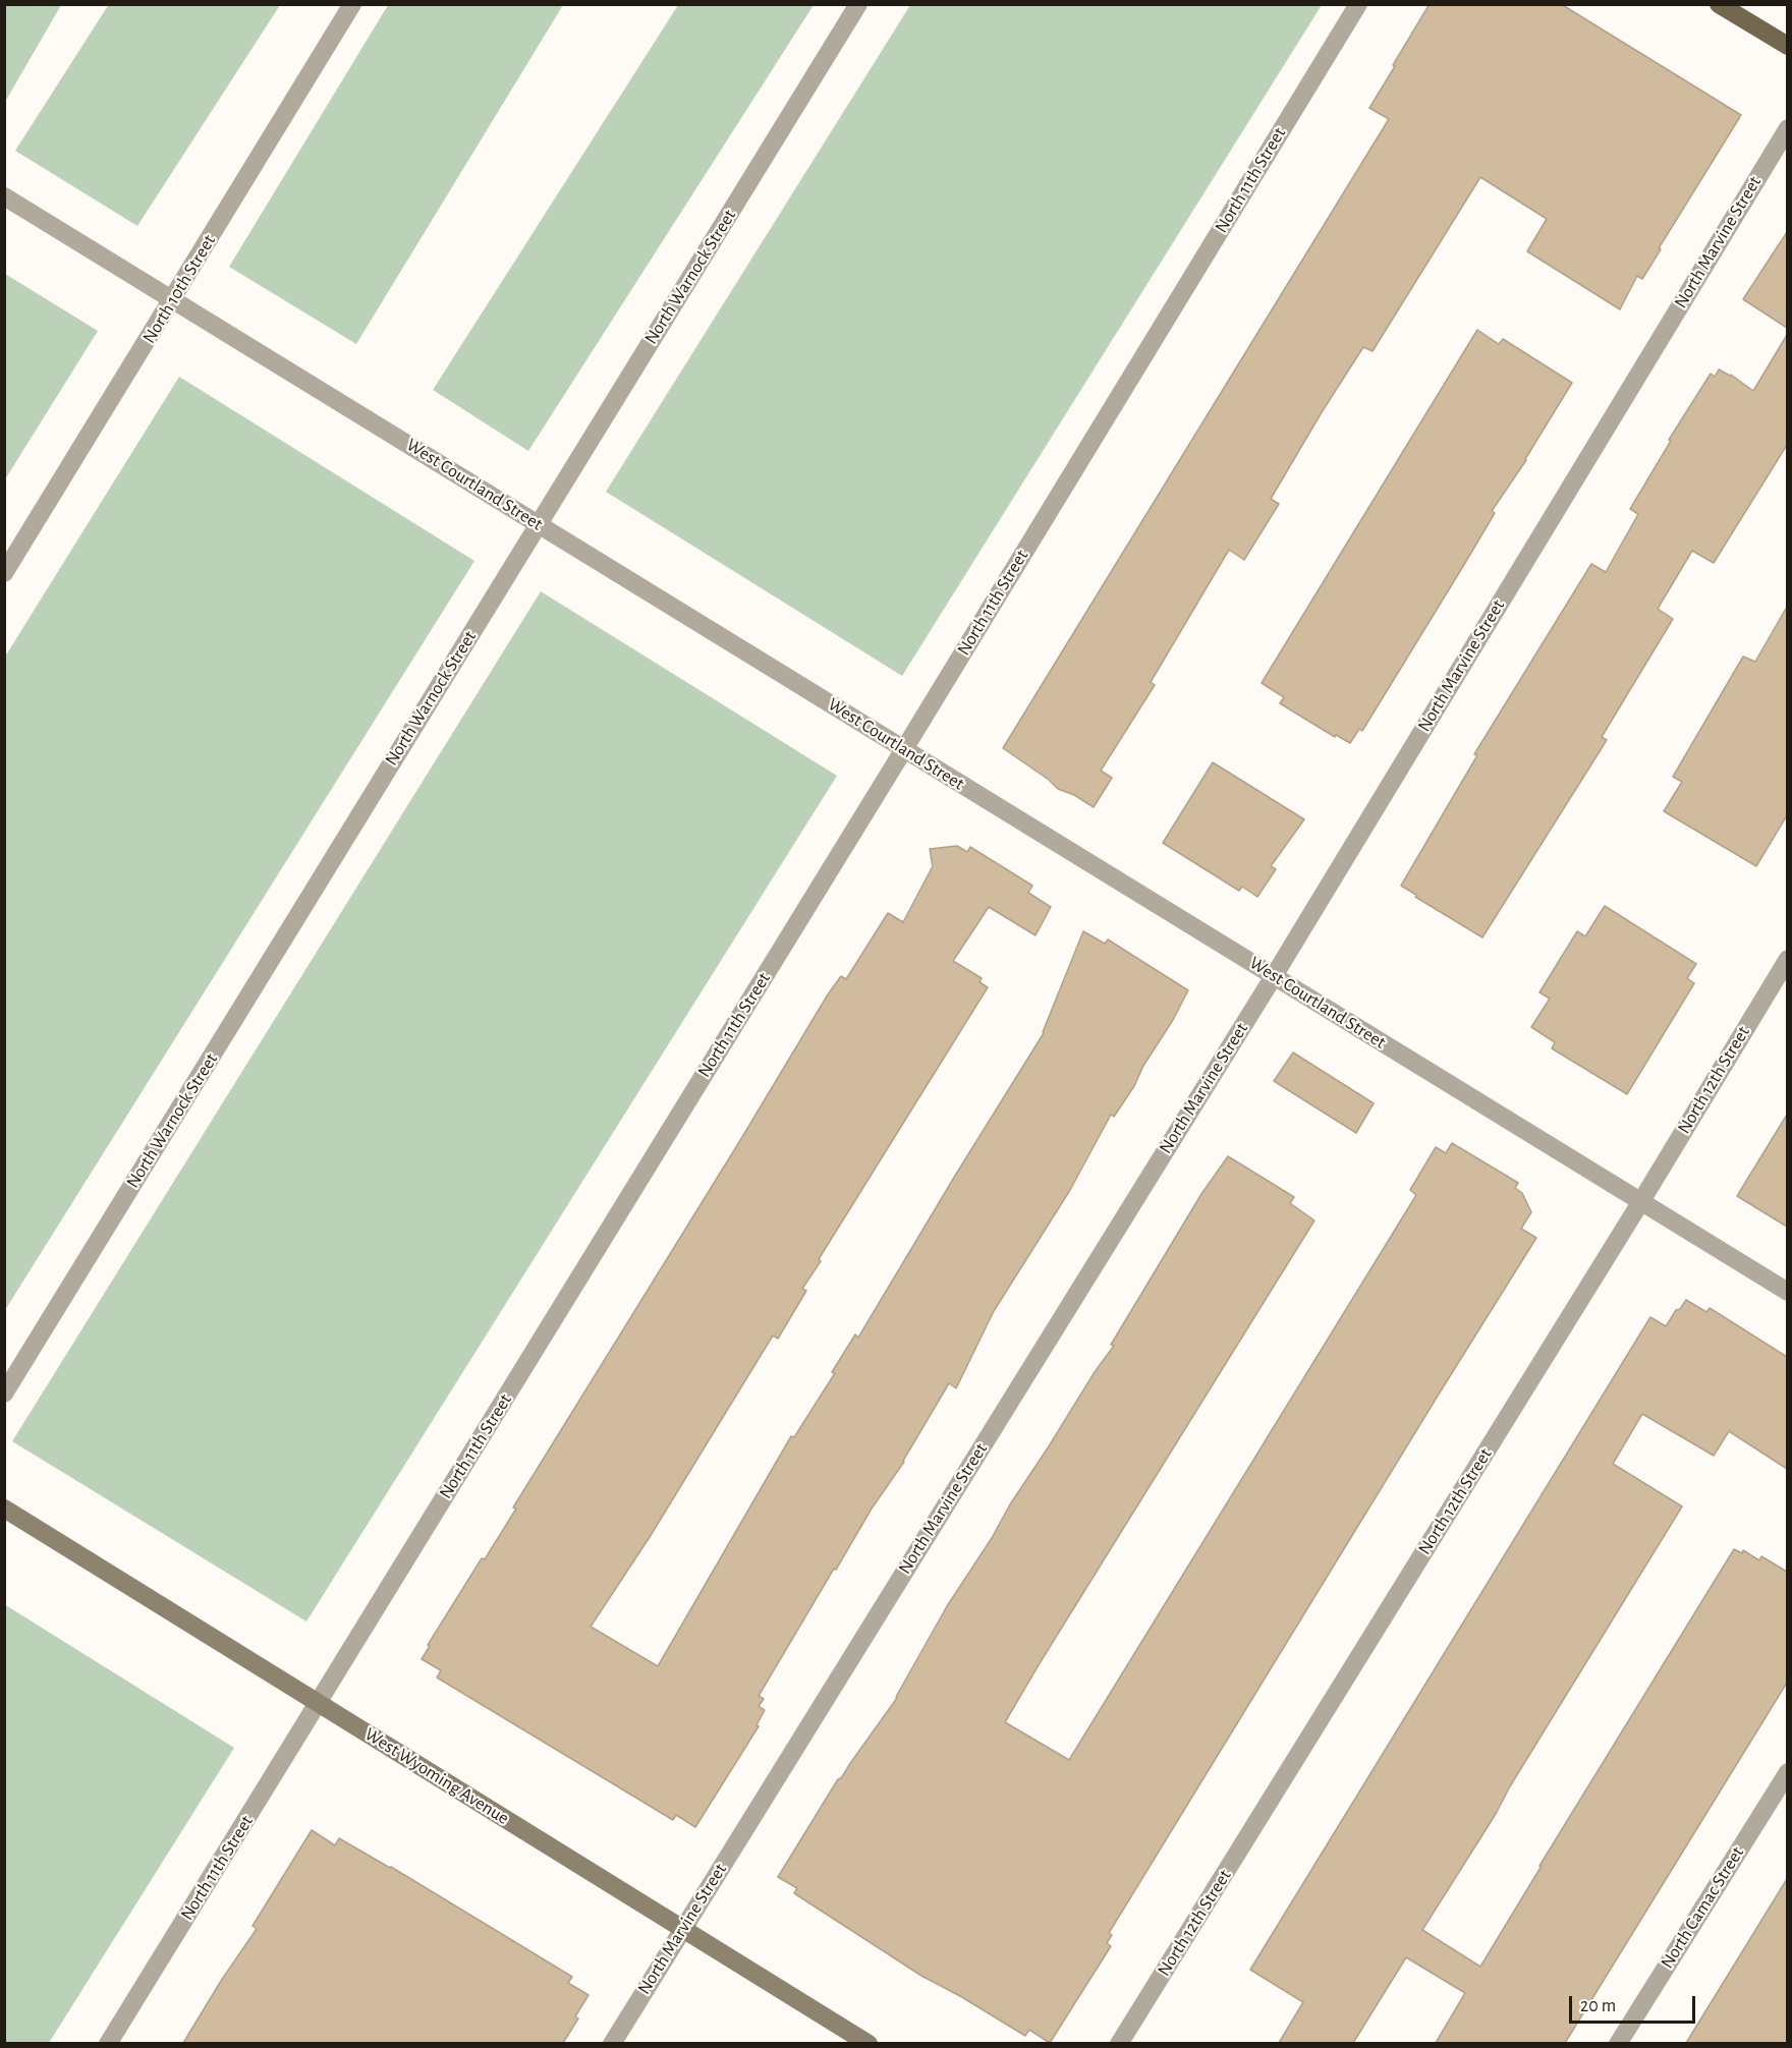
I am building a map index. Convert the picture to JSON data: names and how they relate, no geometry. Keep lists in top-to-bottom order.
{
  "streets": {
    "street": [
      "North 11th Street",
      "North Marvine Street",
      "North Warnock Street",
      "North 10th Street",
      "West Courtland Street",
      "North 12th Street",
      "West Wyoming Avenue",
      "North Camac Street"
    ]
  },
  "crossings": [
    ["North 11th Street", "West Courtland Street"],
    ["North 11th Street", "West Wyoming Avenue"],
    ["North Marvine Street", "West Courtland Street"],
    ["North Marvine Street", "West Wyoming Avenue"],
    ["North Warnock Street", "West Courtland Street"],
    ["North 10th Street", "West Courtland Street"],
    ["West Courtland Street", "North 12th Street"]
  ],
  "scale_bar": "20 m"
}
